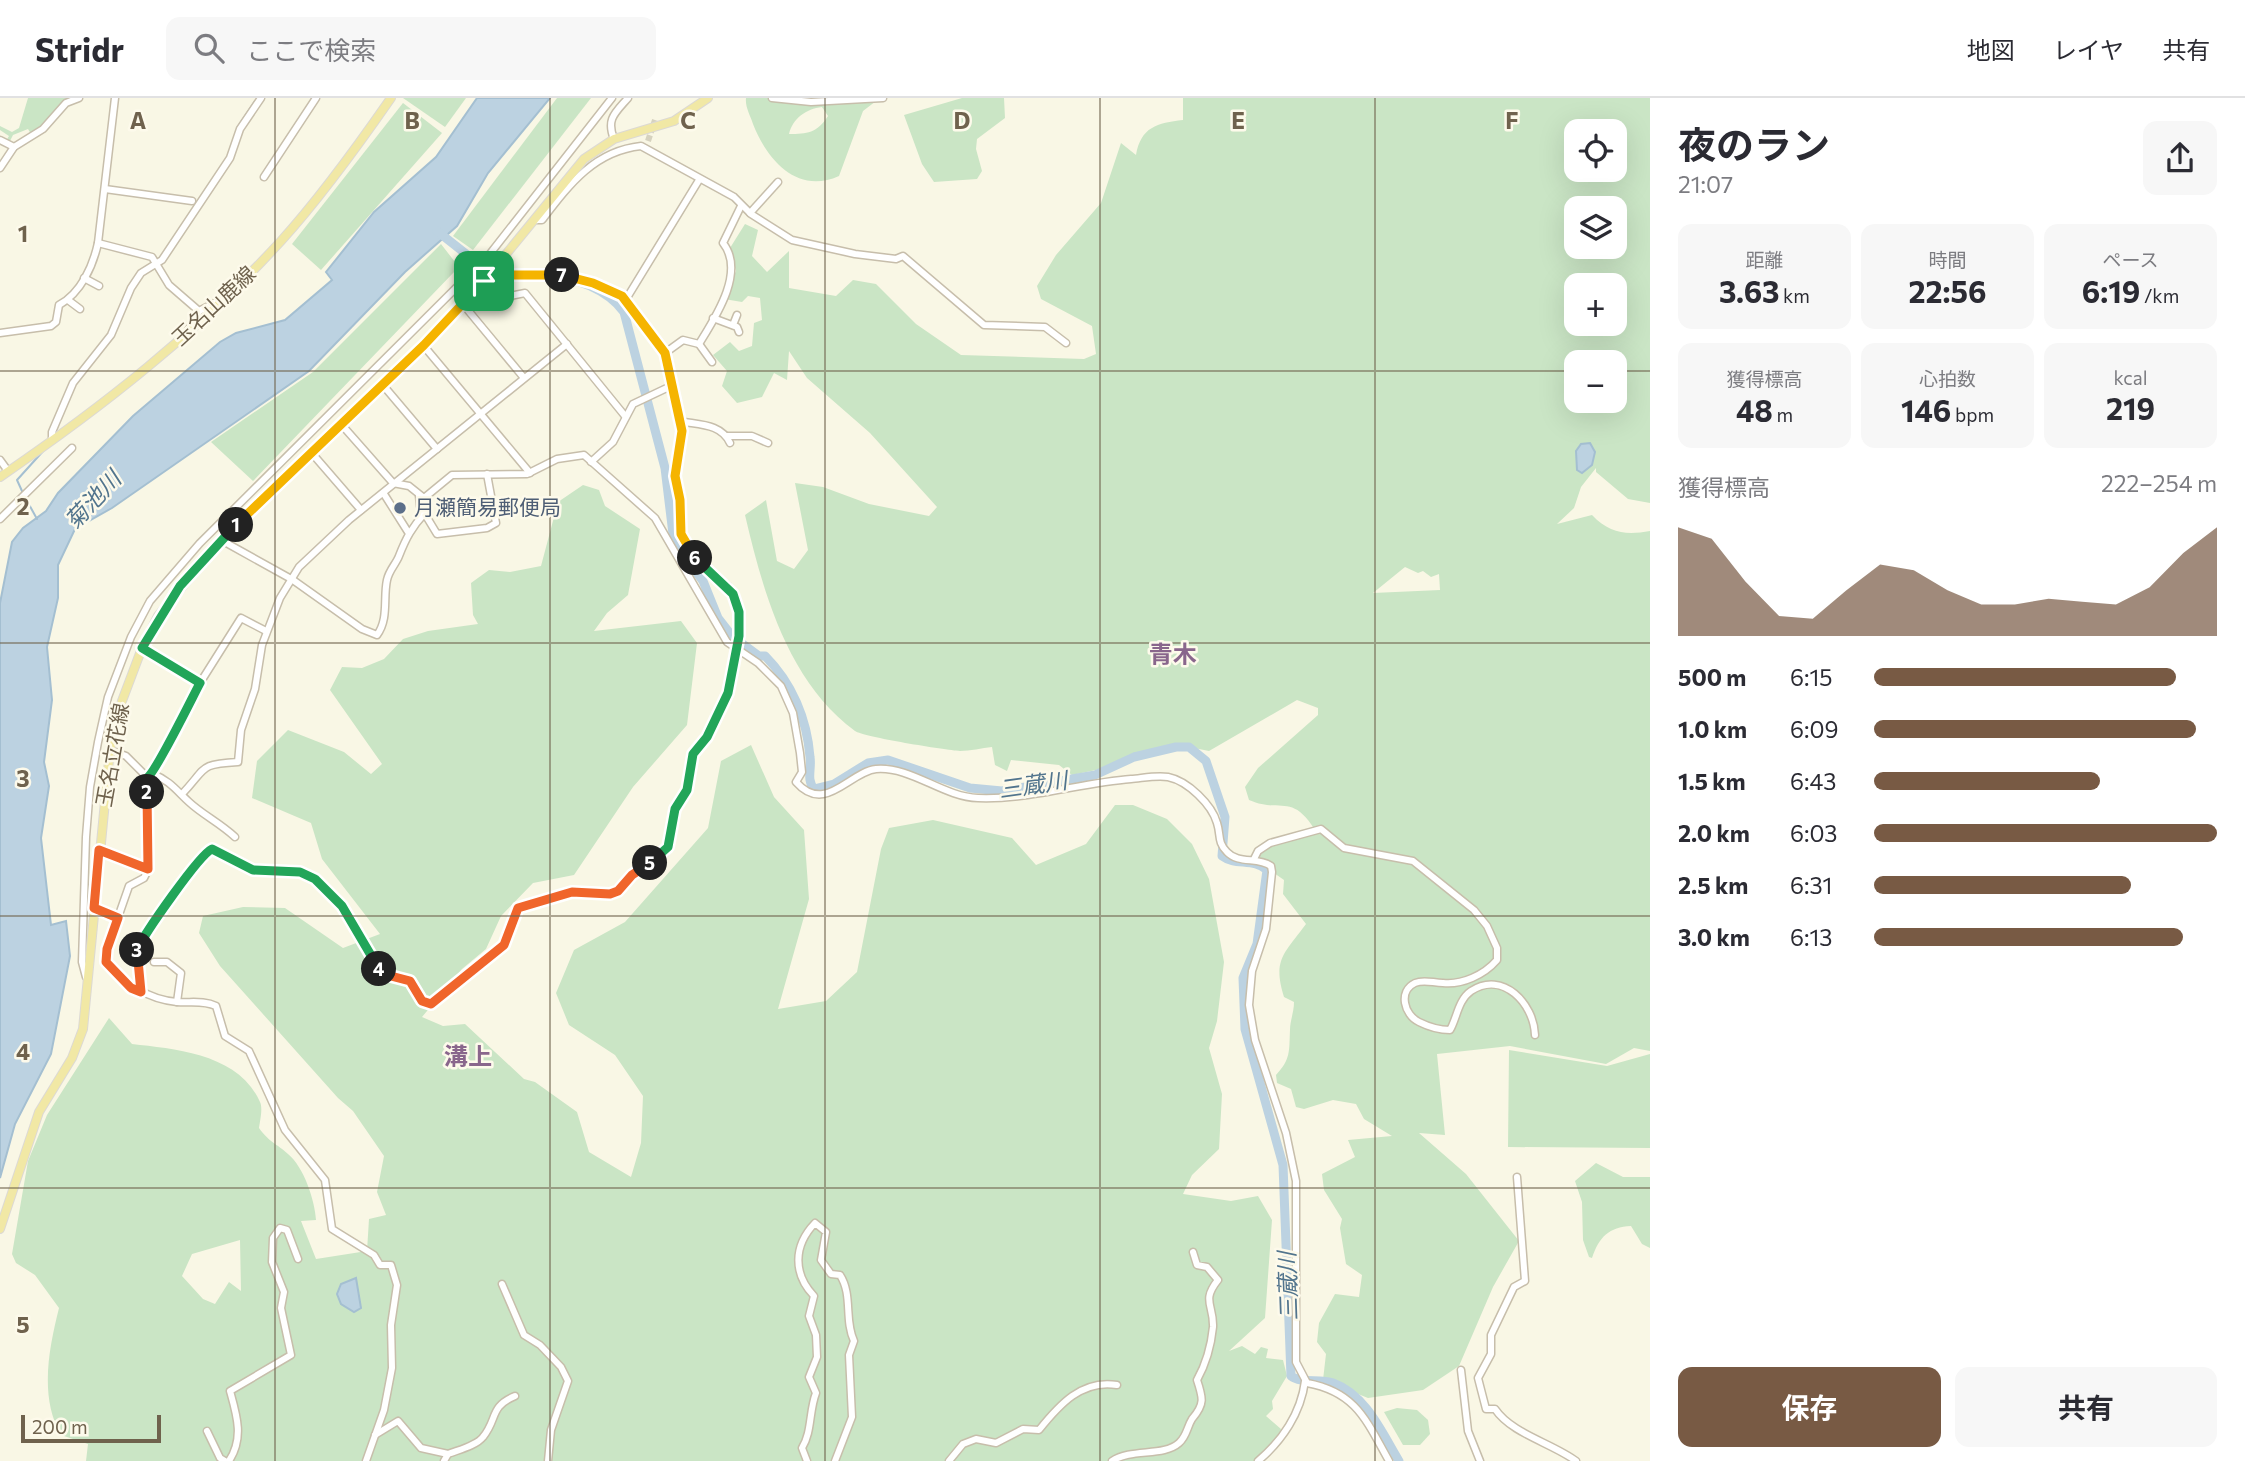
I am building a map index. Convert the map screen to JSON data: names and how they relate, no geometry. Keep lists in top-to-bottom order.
{
  "streets": {
    "main road": ["玉名山鹿線", "玉名立花線"]
  },
  "districts": ["青木", "溝上"],
  "water": ["菊池川", "三蔵川"],
  "places": ["月瀬簡易郵便局"],
  "scale_bar": "200 m",
  "page": {
    "header": "Stridr",
    "search": "ここで検索",
    "nav": ["地図", "レイヤ", "共有"],
    "heading": ["夜のラン", "21:07"],
    "map_buttons": ["+", "−"],
    "stats": [
      ["距離", "3.63 km"],
      ["時間", "22:56"],
      ["ペース", "6:19 /km"],
      ["獲得標高", "48 m"],
      ["心拍数", "146 bpm"],
      ["kcal", "219"]
    ],
    "pins": [
      "7",
      "1",
      "6",
      "2",
      "5",
      "3",
      "4"
    ],
    "chart": ["獲得標高", "222–254 m"],
    "list": [
      {
        "name": "500 m",
        "note": "6:15"
      },
      {
        "name": "1.0 km",
        "note": "6:09"
      },
      {
        "name": "1.5 km",
        "note": "6:43"
      },
      {
        "name": "2.0 km",
        "note": "6:03"
      },
      {
        "name": "2.5 km",
        "note": "6:31"
      },
      {
        "name": "3.0 km",
        "note": "6:13"
      }
    ],
    "buttons": ["保存", "共有"],
    "scale": "200 m"
  },
  "grid": {
    "columns": [
      "A",
      "B",
      "C",
      "D",
      "E",
      "F"
    ],
    "rows": [
      "1",
      "2",
      "3",
      "4",
      "5"
    ]
  }
}
